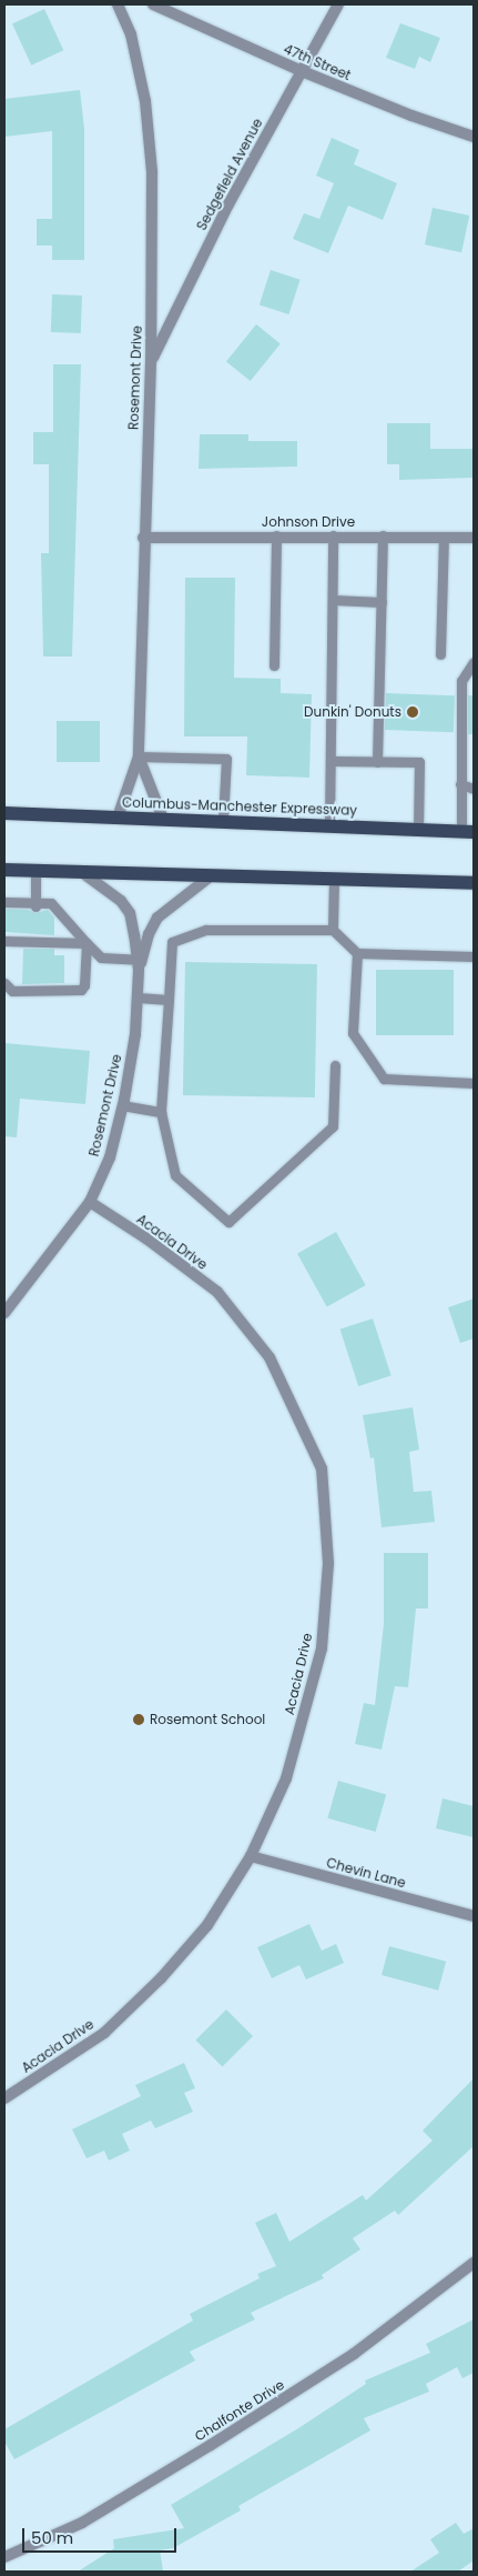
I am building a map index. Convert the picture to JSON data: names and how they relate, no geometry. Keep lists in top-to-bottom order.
{
  "streets": {
    "main road": ["Columbus-Manchester Expressway"],
    "street": [
      "47th Street",
      "Sedgefield Avenue",
      "Rosemont Drive",
      "Johnson Drive",
      "Acacia Drive",
      "Chevin Lane",
      "Chalfonte Drive"
    ]
  },
  "crossings": [
    ["47th Street", "Sedgefield Avenue"],
    ["Sedgefield Avenue", "Rosemont Drive"],
    ["Rosemont Drive", "Johnson Drive"],
    ["Rosemont Drive", "Columbus-Manchester Expressway"],
    ["Rosemont Drive", "Acacia Drive"],
    ["Acacia Drive", "Chevin Lane"]
  ],
  "places": ["Dunkin' Donuts", "Rosemont School"],
  "scale_bar": "50 m"
}
